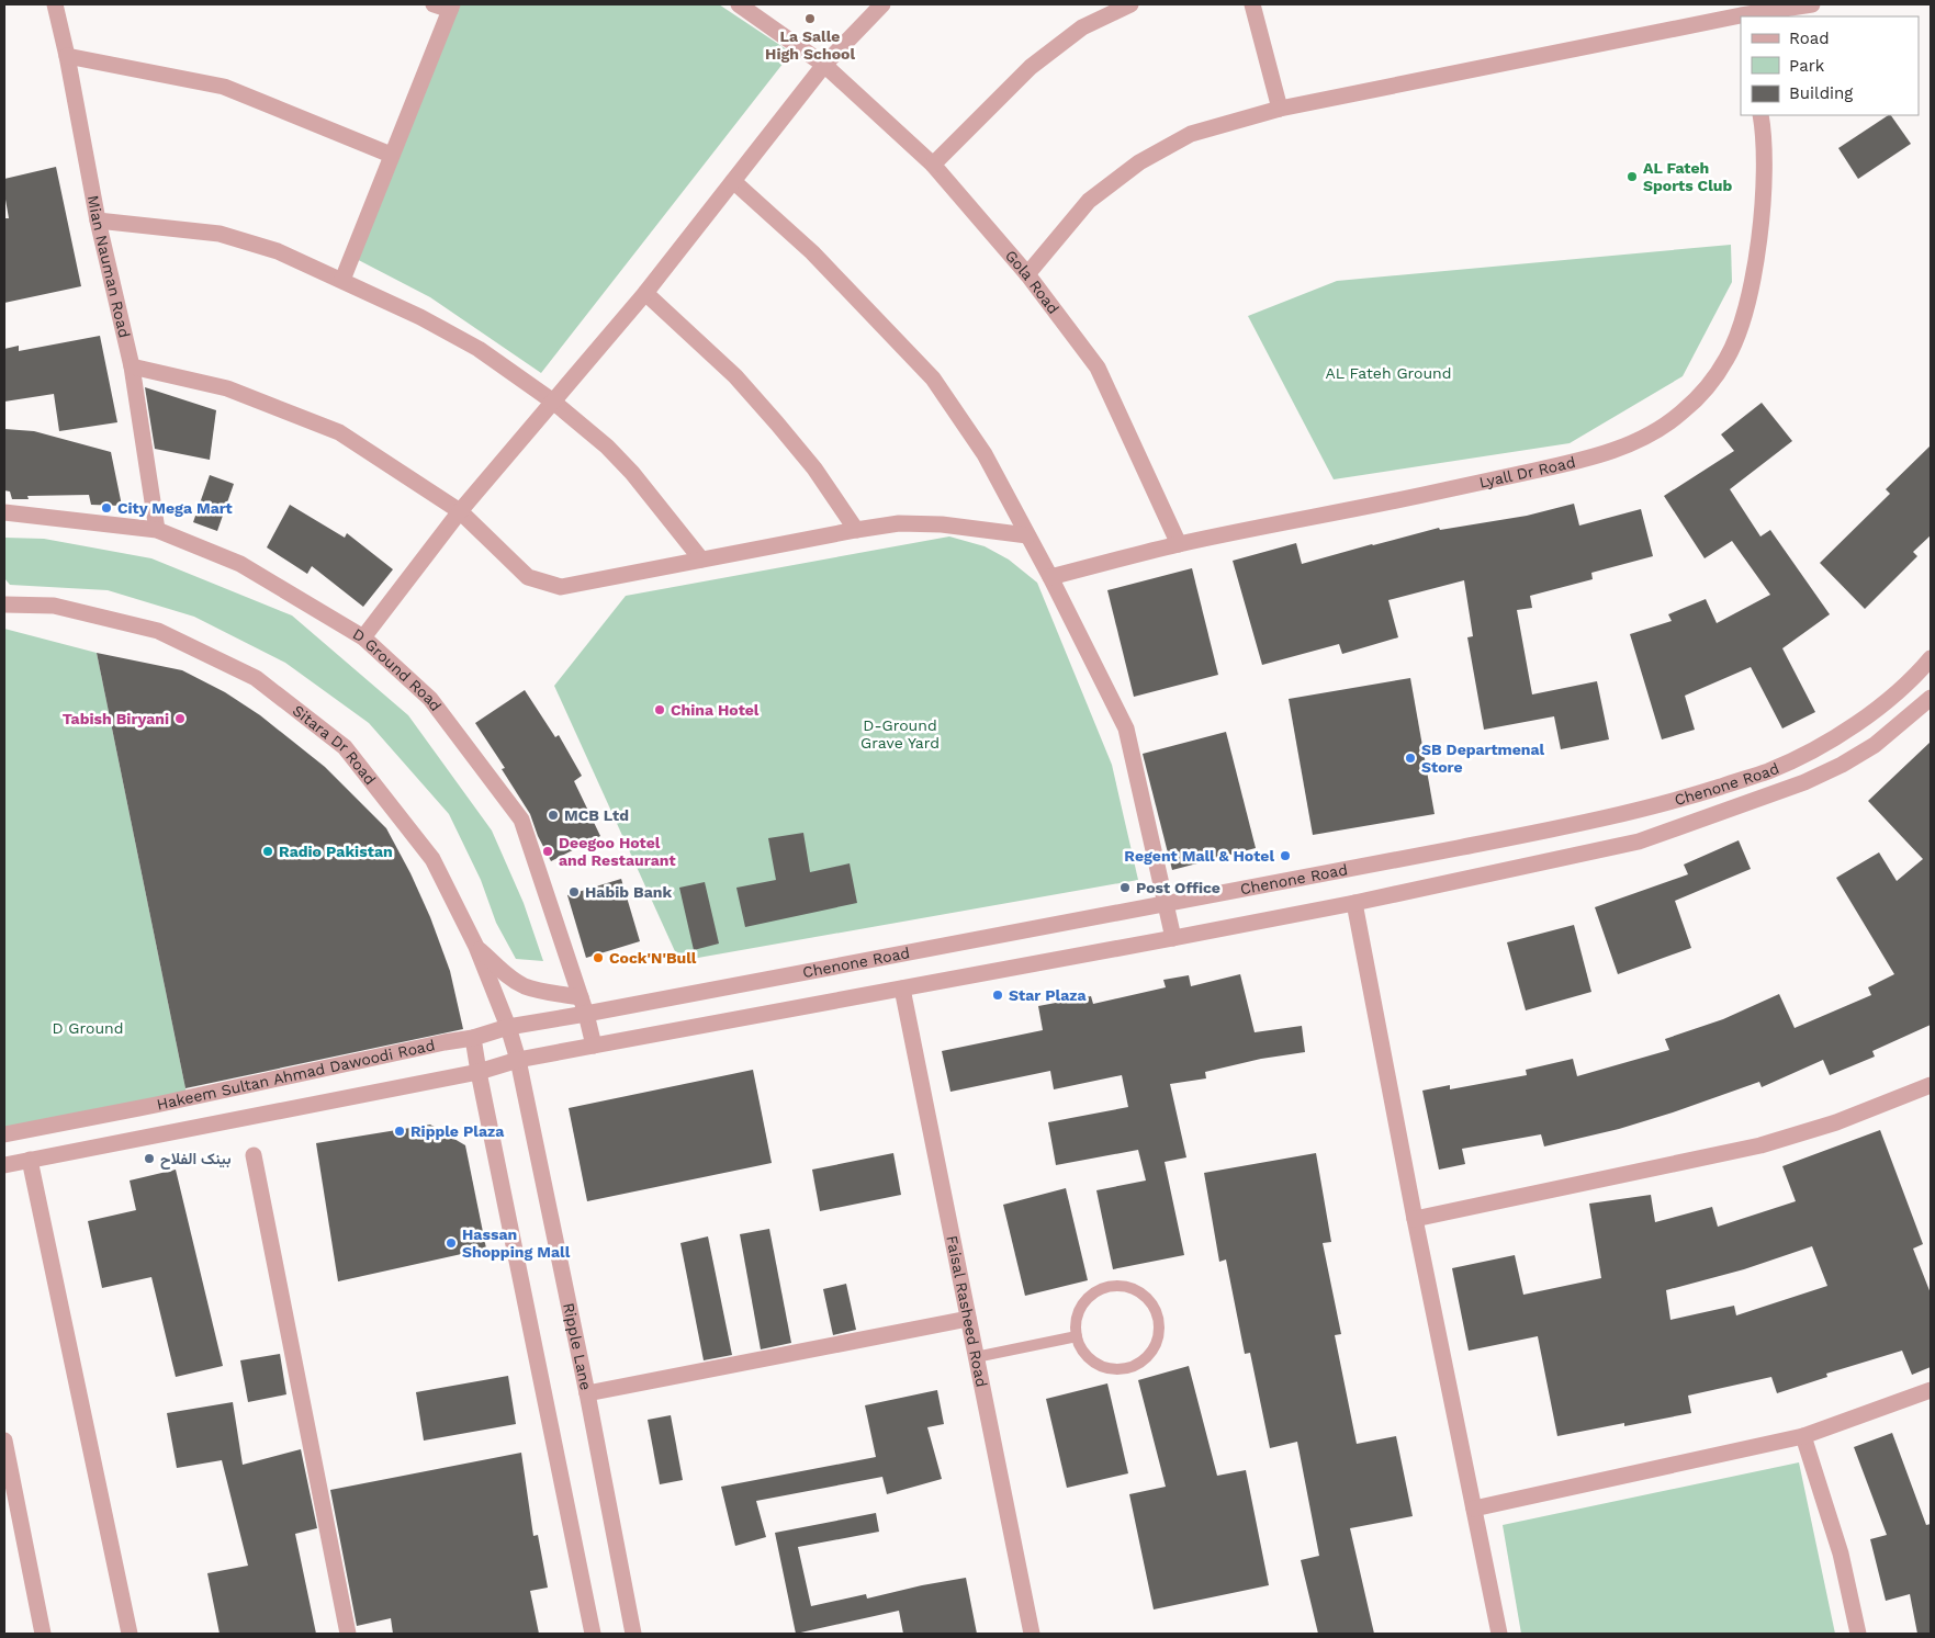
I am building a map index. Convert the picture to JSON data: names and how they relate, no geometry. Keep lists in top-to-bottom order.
{
  "streets": {
    "street": [
      "Mian Nauman Road",
      "Gola Road",
      "Lyall Dr Road",
      "D Ground Road",
      "Sitara Dr Road",
      "Chenone Road",
      "Hakeem Sultan Ahmad Dawoodi Road",
      "Faisal Rasheed Road",
      "Ripple Lane"
    ]
  },
  "crossings": [
    ["Mian Nauman Road", "D Ground Road"],
    ["Gola Road", "Lyall Dr Road"],
    ["D Ground Road", "Chenone Road"],
    ["D Ground Road", "Hakeem Sultan Ahmad Dawoodi Road"],
    ["Sitara Dr Road", "Chenone Road"],
    ["Sitara Dr Road", "Hakeem Sultan Ahmad Dawoodi Road"],
    ["Sitara Dr Road", "Ripple Lane"],
    ["Chenone Road", "Hakeem Sultan Ahmad Dawoodi Road"],
    ["Chenone Road", "Faisal Rasheed Road"],
    ["Chenone Road", "Ripple Lane"],
    ["Hakeem Sultan Ahmad Dawoodi Road", "Ripple Lane"]
  ],
  "parks": ["AL Fateh Ground", "D-Ground Grave Yard", "D Ground"],
  "places": [
    "La Salle High School",
    "AL Fateh Sports Club",
    "City Mega Mart",
    "China Hotel",
    "Tabish Biryani",
    "SB Departmenal Store",
    "MCB Ltd",
    "Radio Pakistan",
    "Deegoo Hotel and Restaurant",
    "Regent Mall & Hotel",
    "Post Office",
    "Habib Bank",
    "Cock'N'Bull",
    "Star Plaza",
    "Ripple Plaza",
    "بینک الفلاح",
    "Hassan Shopping Mall"
  ],
  "legend": ["Road", "Park", "Building"]
}
